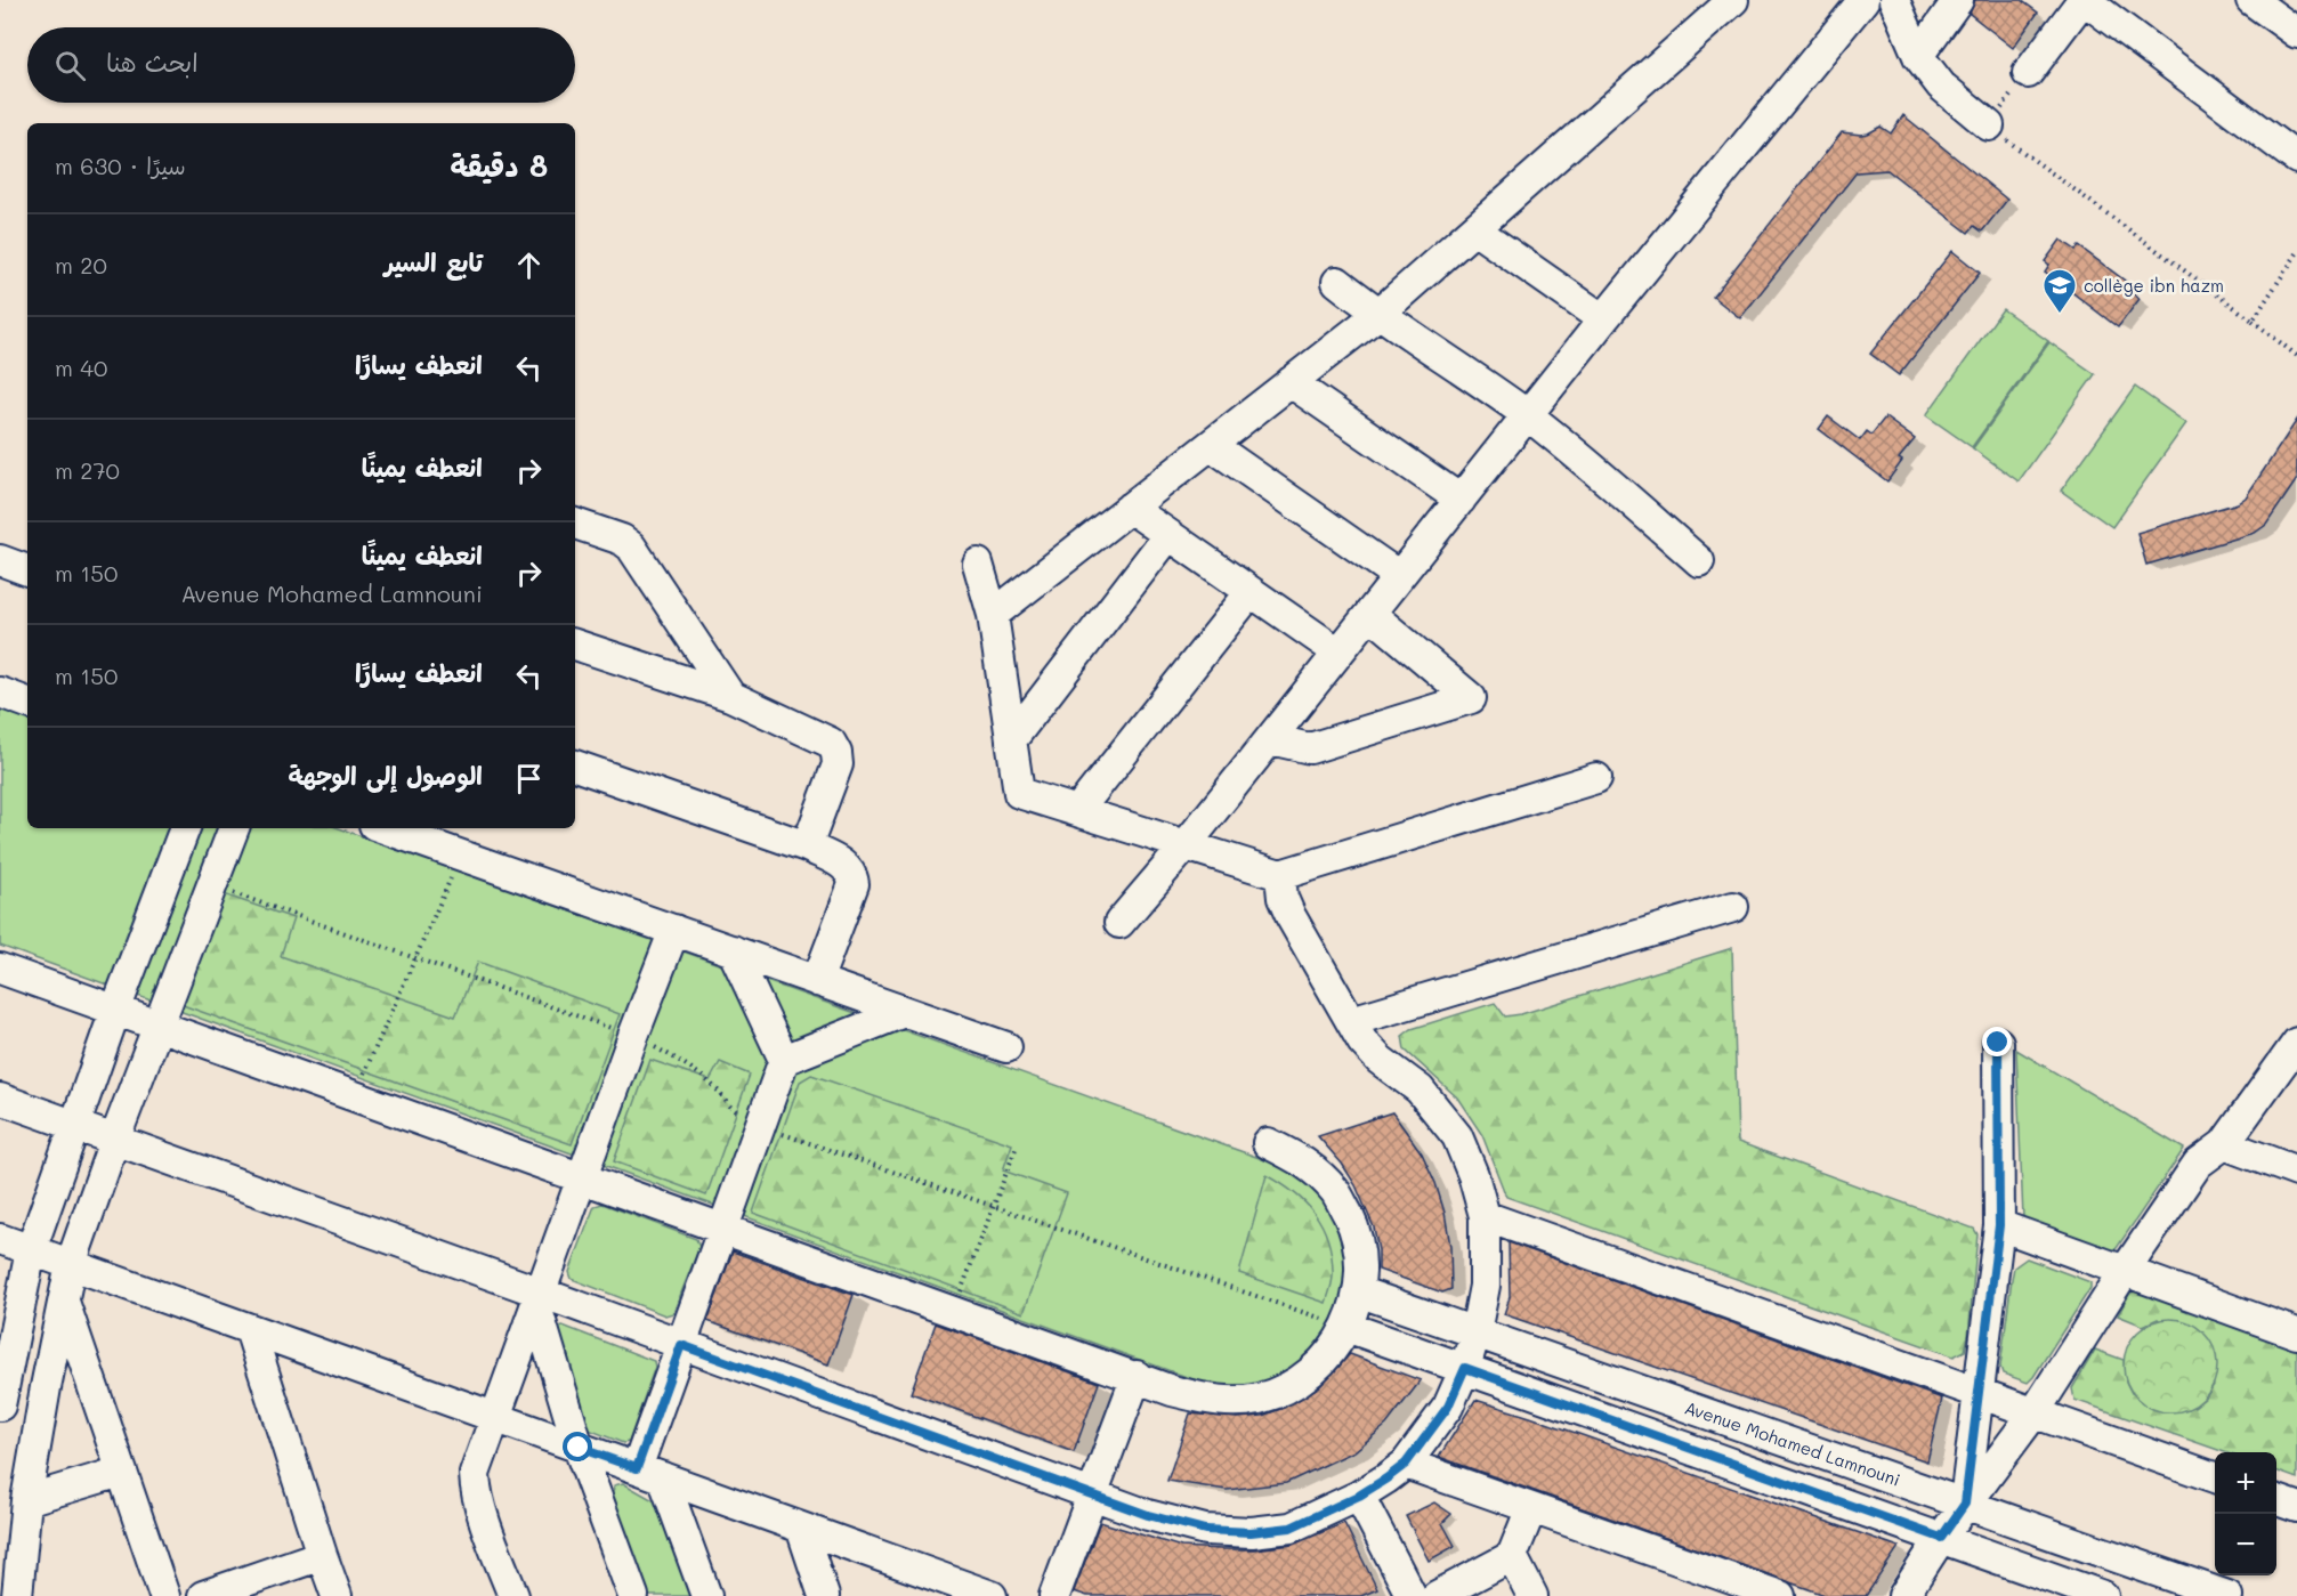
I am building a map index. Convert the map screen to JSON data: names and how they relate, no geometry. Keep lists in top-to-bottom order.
{
  "streets": {
    "street": ["Avenue Mohamed Lamnouni"]
  },
  "places": {
    "school or university": ["collège ibn hazm"]
  },
  "page": {
    "search": "ابحث هنا",
    "heading": ["8 دقيقة", "سيرًا · 630 m"],
    "list": [
      ["تابع السير", "20 m"],
      ["انعطف يسارًا", "40 m"],
      ["انعطف يمينًا", "270 m"],
      ["انعطف يمينًا", "Avenue Mohamed Lamnouni", "150 m"],
      ["انعطف يسارًا", "150 m"],
      "الوصول إلى الوجهة"
    ],
    "map_buttons": ["+", "−"]
  }
}
